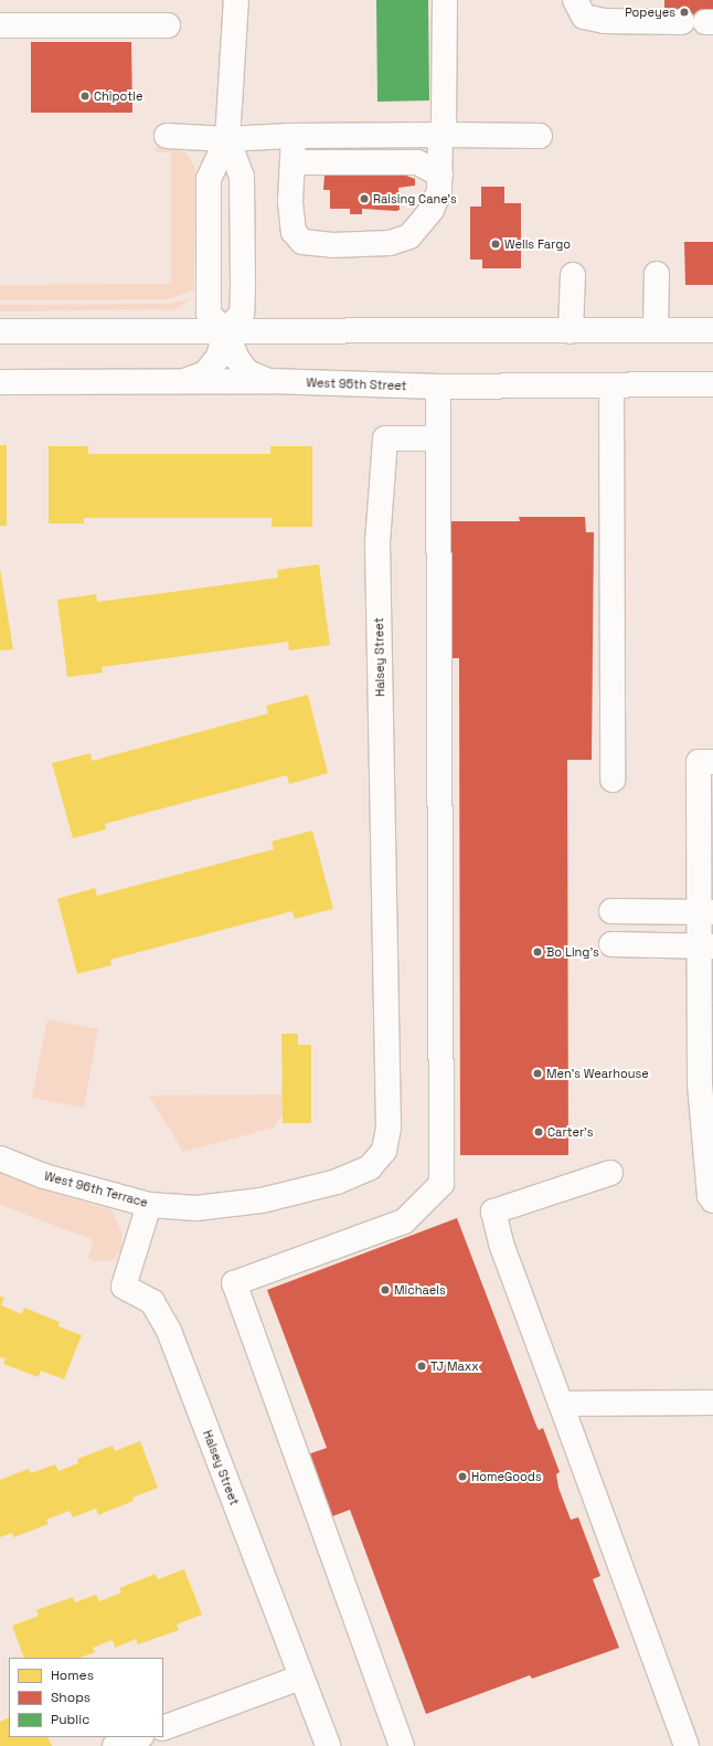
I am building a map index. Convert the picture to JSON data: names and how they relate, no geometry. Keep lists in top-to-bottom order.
{
  "streets": {
    "street": ["West 95th Street", "Halsey Street", "West 96th Terrace"]
  },
  "crossings": [
    ["Halsey Street", "West 96th Terrace"]
  ],
  "places": [
    "Popeyes",
    "Chipotle",
    "Raising Cane's",
    "Wells Fargo",
    "Bo Ling's",
    "Men's Wearhouse",
    "Carter's",
    "Michaels",
    "TJ Maxx",
    "HomeGoods"
  ],
  "legend": ["Homes", "Shops", "Public"]
}
